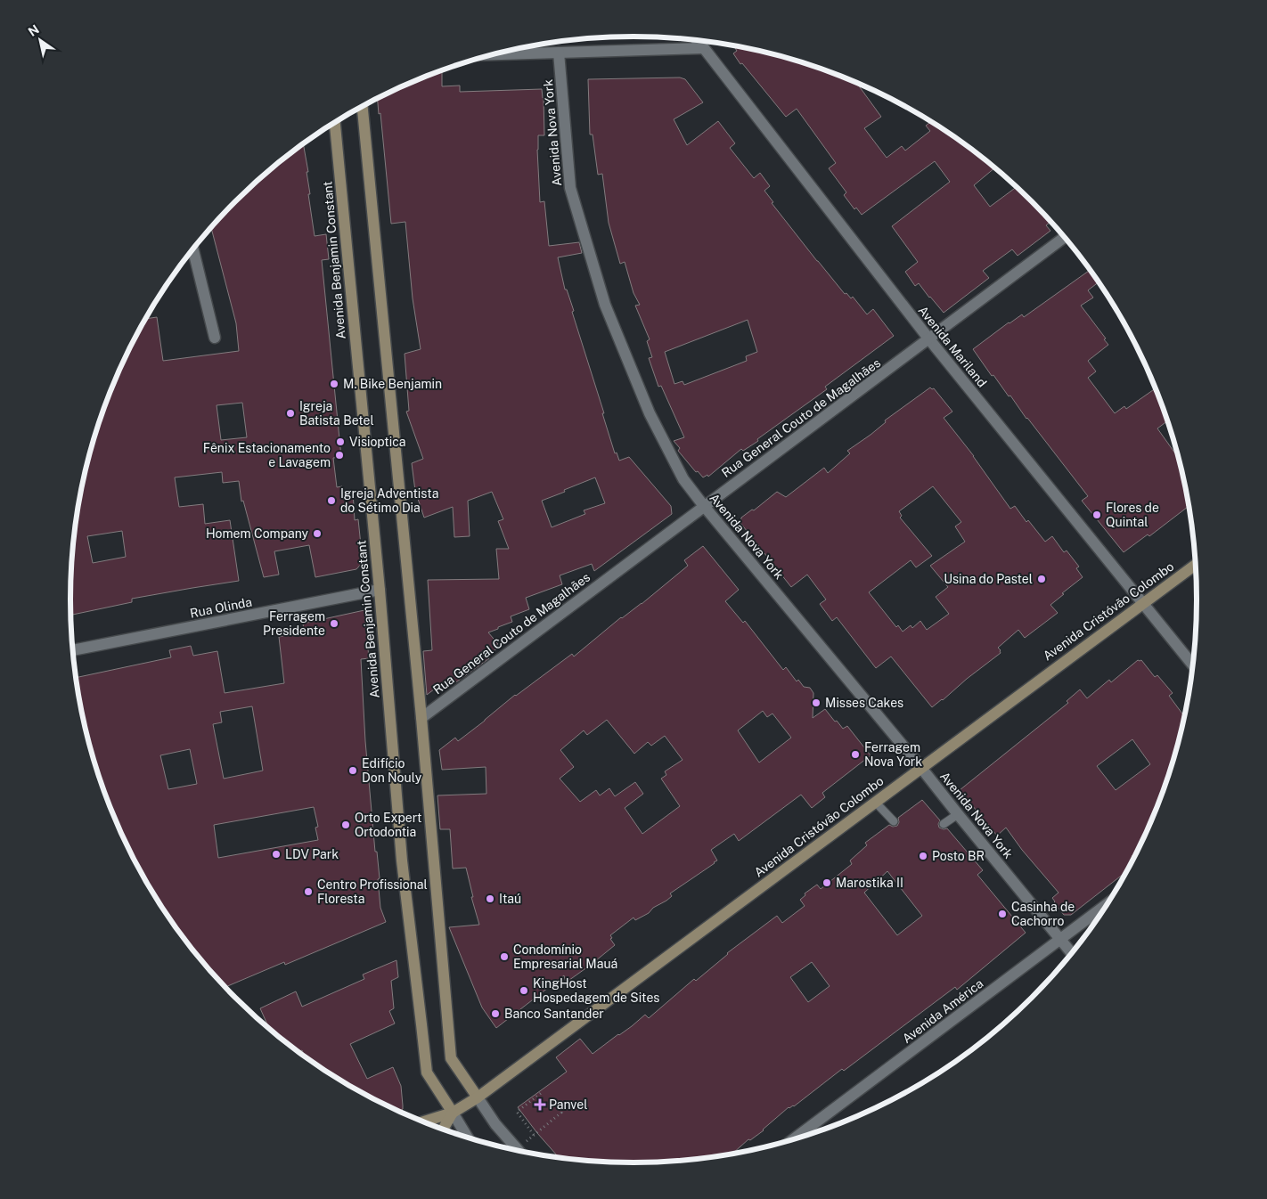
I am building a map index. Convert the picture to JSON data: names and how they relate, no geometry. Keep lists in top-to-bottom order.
{
  "streets": {
    "main road": ["Avenida Benjamin Constant", "Avenida Cristóvão Colombo"],
    "street": [
      "Avenida Nova York",
      "Avenida Mariland",
      "Rua General Couto de Magalhães",
      "Rua Olinda",
      "Avenida América"
    ]
  },
  "crossings": [
    ["Avenida Nova York", "Rua General Couto de Magalhães"],
    ["Avenida Nova York", "Avenida Cristóvão Colombo"],
    ["Avenida Nova York", "Avenida América"],
    ["Avenida Benjamin Constant", "Rua Olinda"],
    ["Avenida Benjamin Constant", "Avenida Cristóvão Colombo"],
    ["Avenida Mariland", "Rua General Couto de Magalhães"],
    ["Avenida Mariland", "Avenida Cristóvão Colombo"]
  ],
  "places": {
    "other": [
      "M. Bike Benjamin",
      "Igreja Batista Betel",
      "Visioptica",
      "Fênix Estacionamento e Lavagem",
      "Igreja Adventista do Sétimo Dia",
      "Flores de Quintal",
      "Homem Company",
      "Usina do Pastel",
      "Ferragem Presidente",
      "Misses Cakes",
      "Ferragem Nova York",
      "Edifício Don Nouly",
      "Orto Expert Ortodontia",
      "LDV Park",
      "Posto BR",
      "Marostika II",
      "Centro Profissional Floresta",
      "Itaú",
      "Casinha de Cachorro",
      "Condomínio Empresarial Mauá",
      "KingHost Hospedagem de Sites",
      "Banco Santander"
    ],
    "health": ["Panvel"]
  },
  "north": "top left"
}
